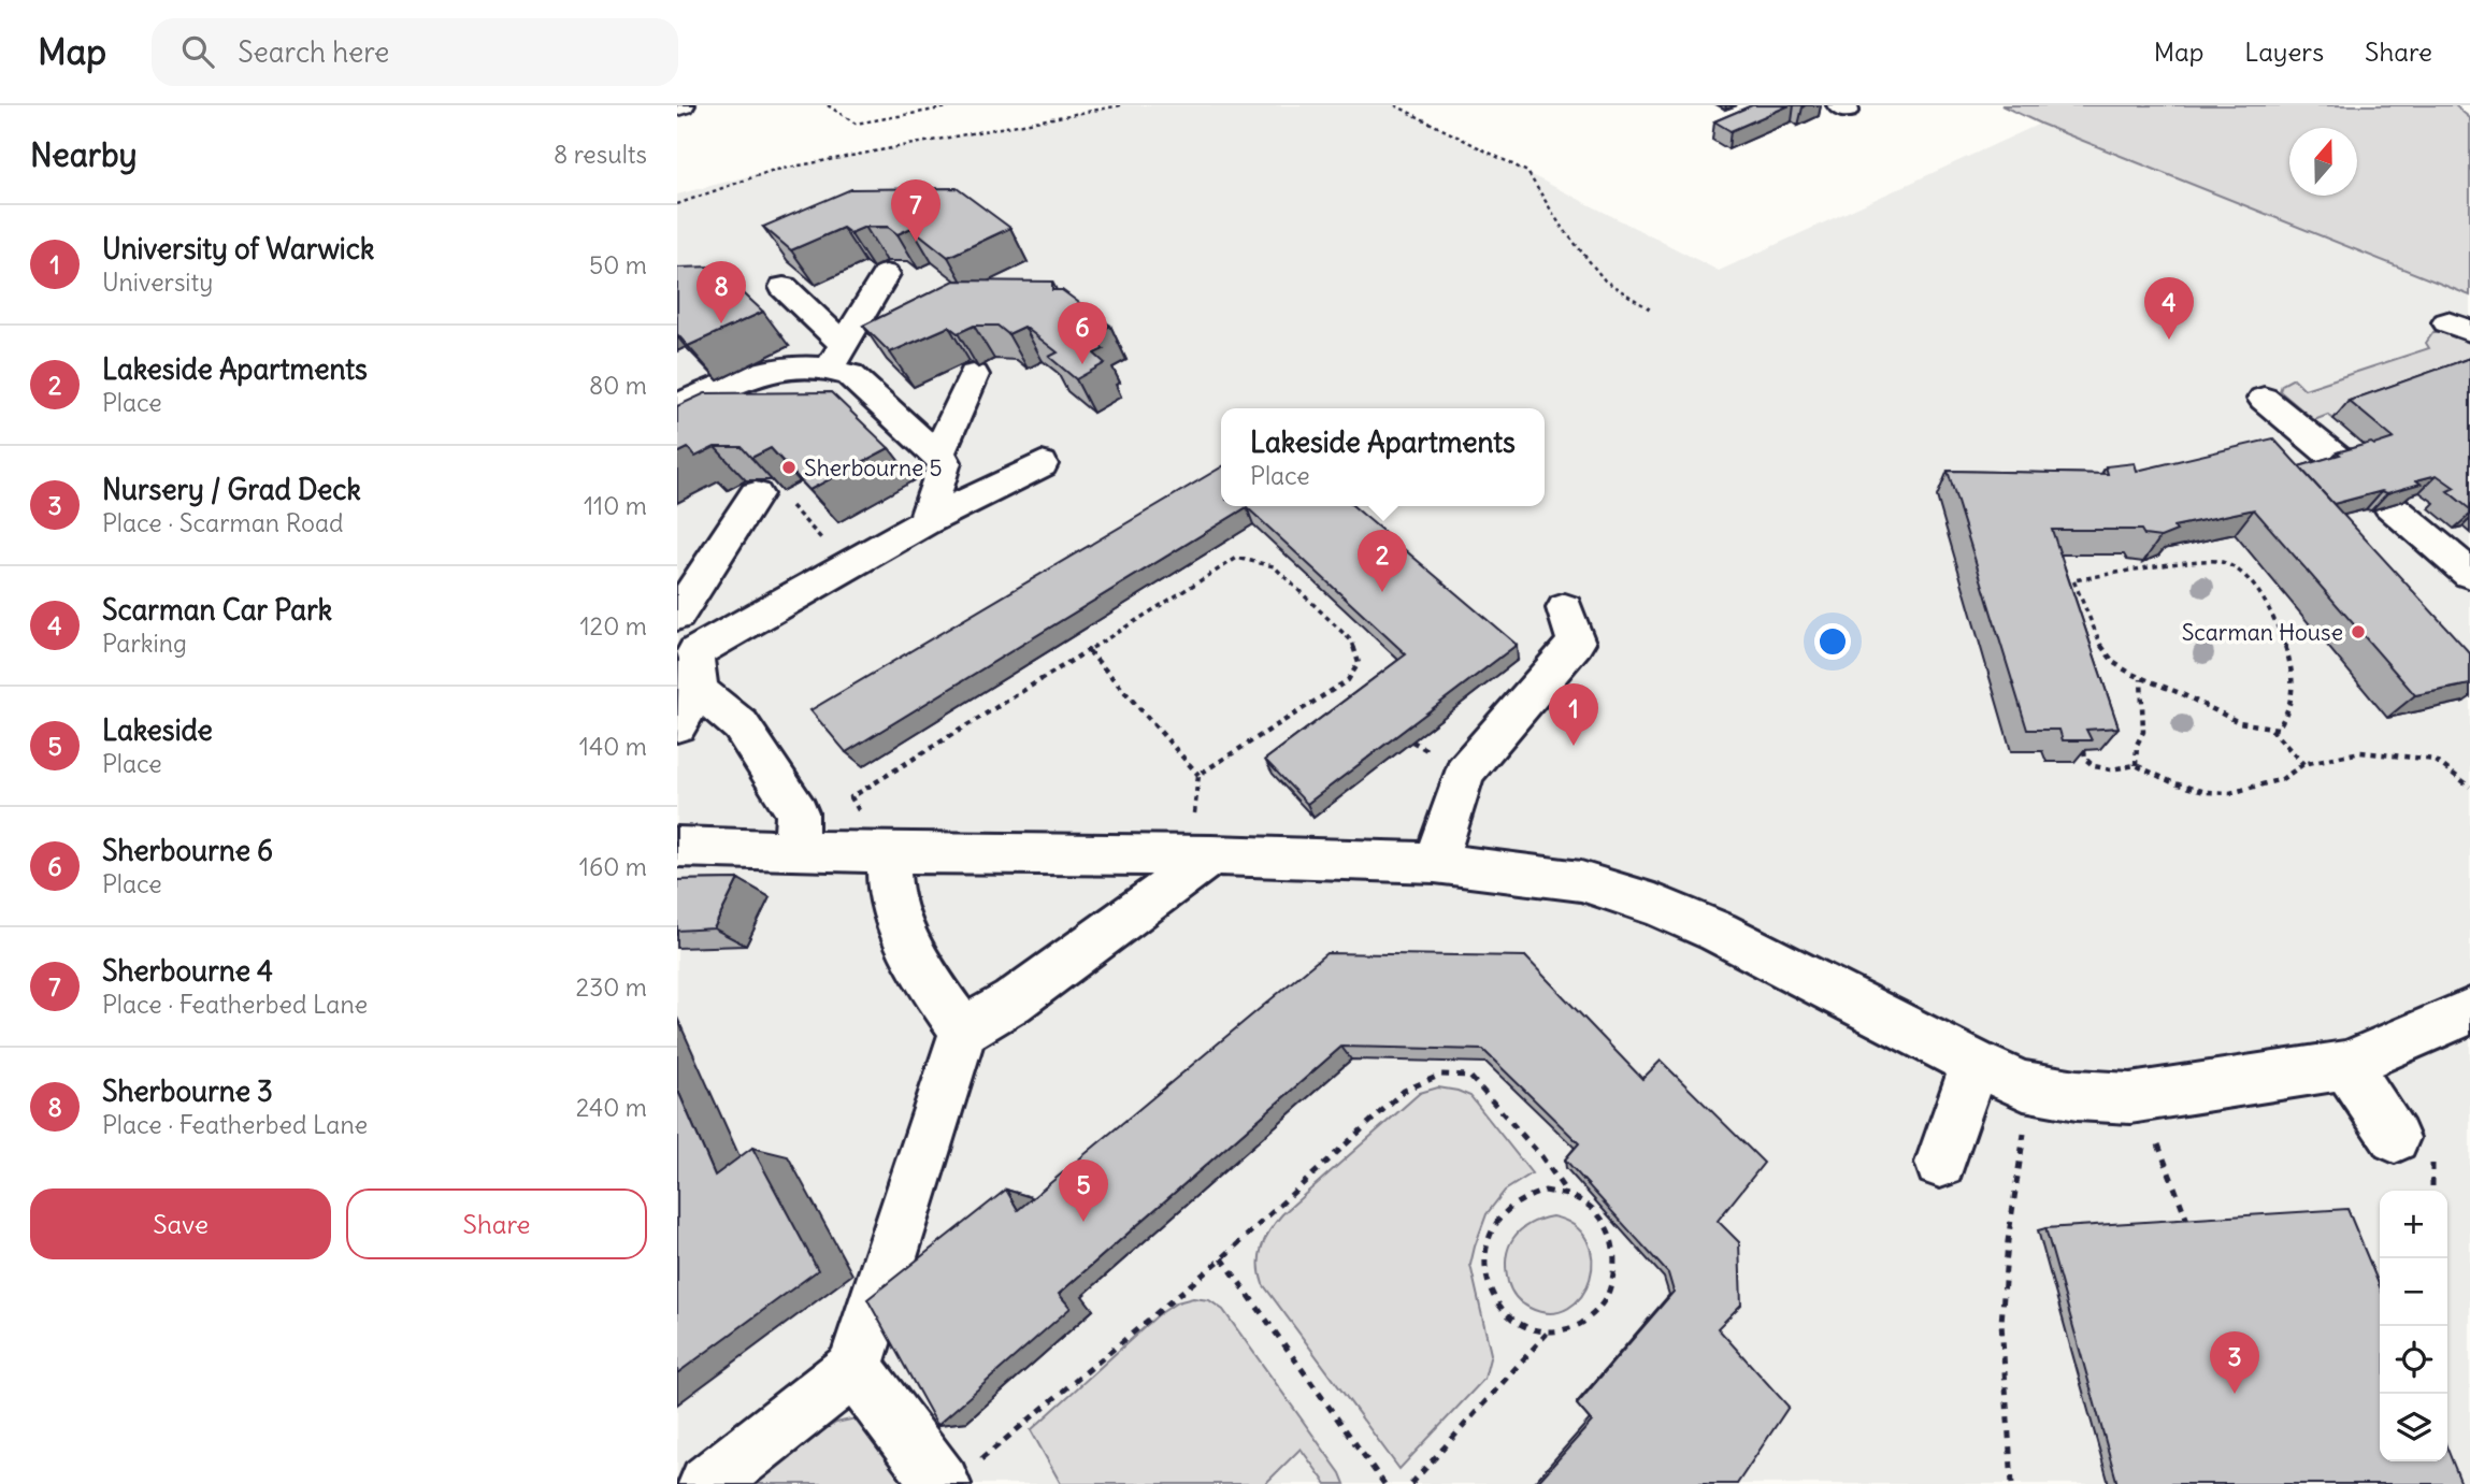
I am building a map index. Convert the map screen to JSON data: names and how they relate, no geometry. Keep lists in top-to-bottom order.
{
  "places": ["Sherbourne 5", "Scarman House"],
  "north": "top",
  "page": {
    "header": "Map",
    "search": "Search here",
    "nav": ["Map", "Layers", "Share"],
    "heading": ["Nearby", "8 results"],
    "pins": [
      "7",
      "8",
      "4",
      "6",
      "2",
      "1",
      "5",
      "3"
    ],
    "list": [
      {
        "mark": "1",
        "name": "University of Warwick",
        "note": "University",
        "value": "50 m"
      },
      {
        "mark": "2",
        "name": "Lakeside Apartments",
        "note": "Place",
        "value": "80 m"
      },
      {
        "mark": "3",
        "name": "Nursery / Grad Deck",
        "note": "Place · Scarman Road",
        "value": "110 m"
      },
      {
        "mark": "4",
        "name": "Scarman Car Park",
        "note": "Parking",
        "value": "120 m"
      },
      {
        "mark": "5",
        "name": "Lakeside",
        "note": "Place",
        "value": "140 m"
      },
      {
        "mark": "6",
        "name": "Sherbourne 6",
        "note": "Place",
        "value": "160 m"
      },
      {
        "mark": "7",
        "name": "Sherbourne 4",
        "note": "Place · Featherbed Lane",
        "value": "230 m"
      },
      {
        "mark": "8",
        "name": "Sherbourne 3",
        "note": "Place · Featherbed Lane",
        "value": "240 m"
      }
    ],
    "popup": ["Lakeside Apartments", "Place"],
    "buttons": ["Save", "Share"],
    "map_buttons": ["+", "−"]
  }
}
